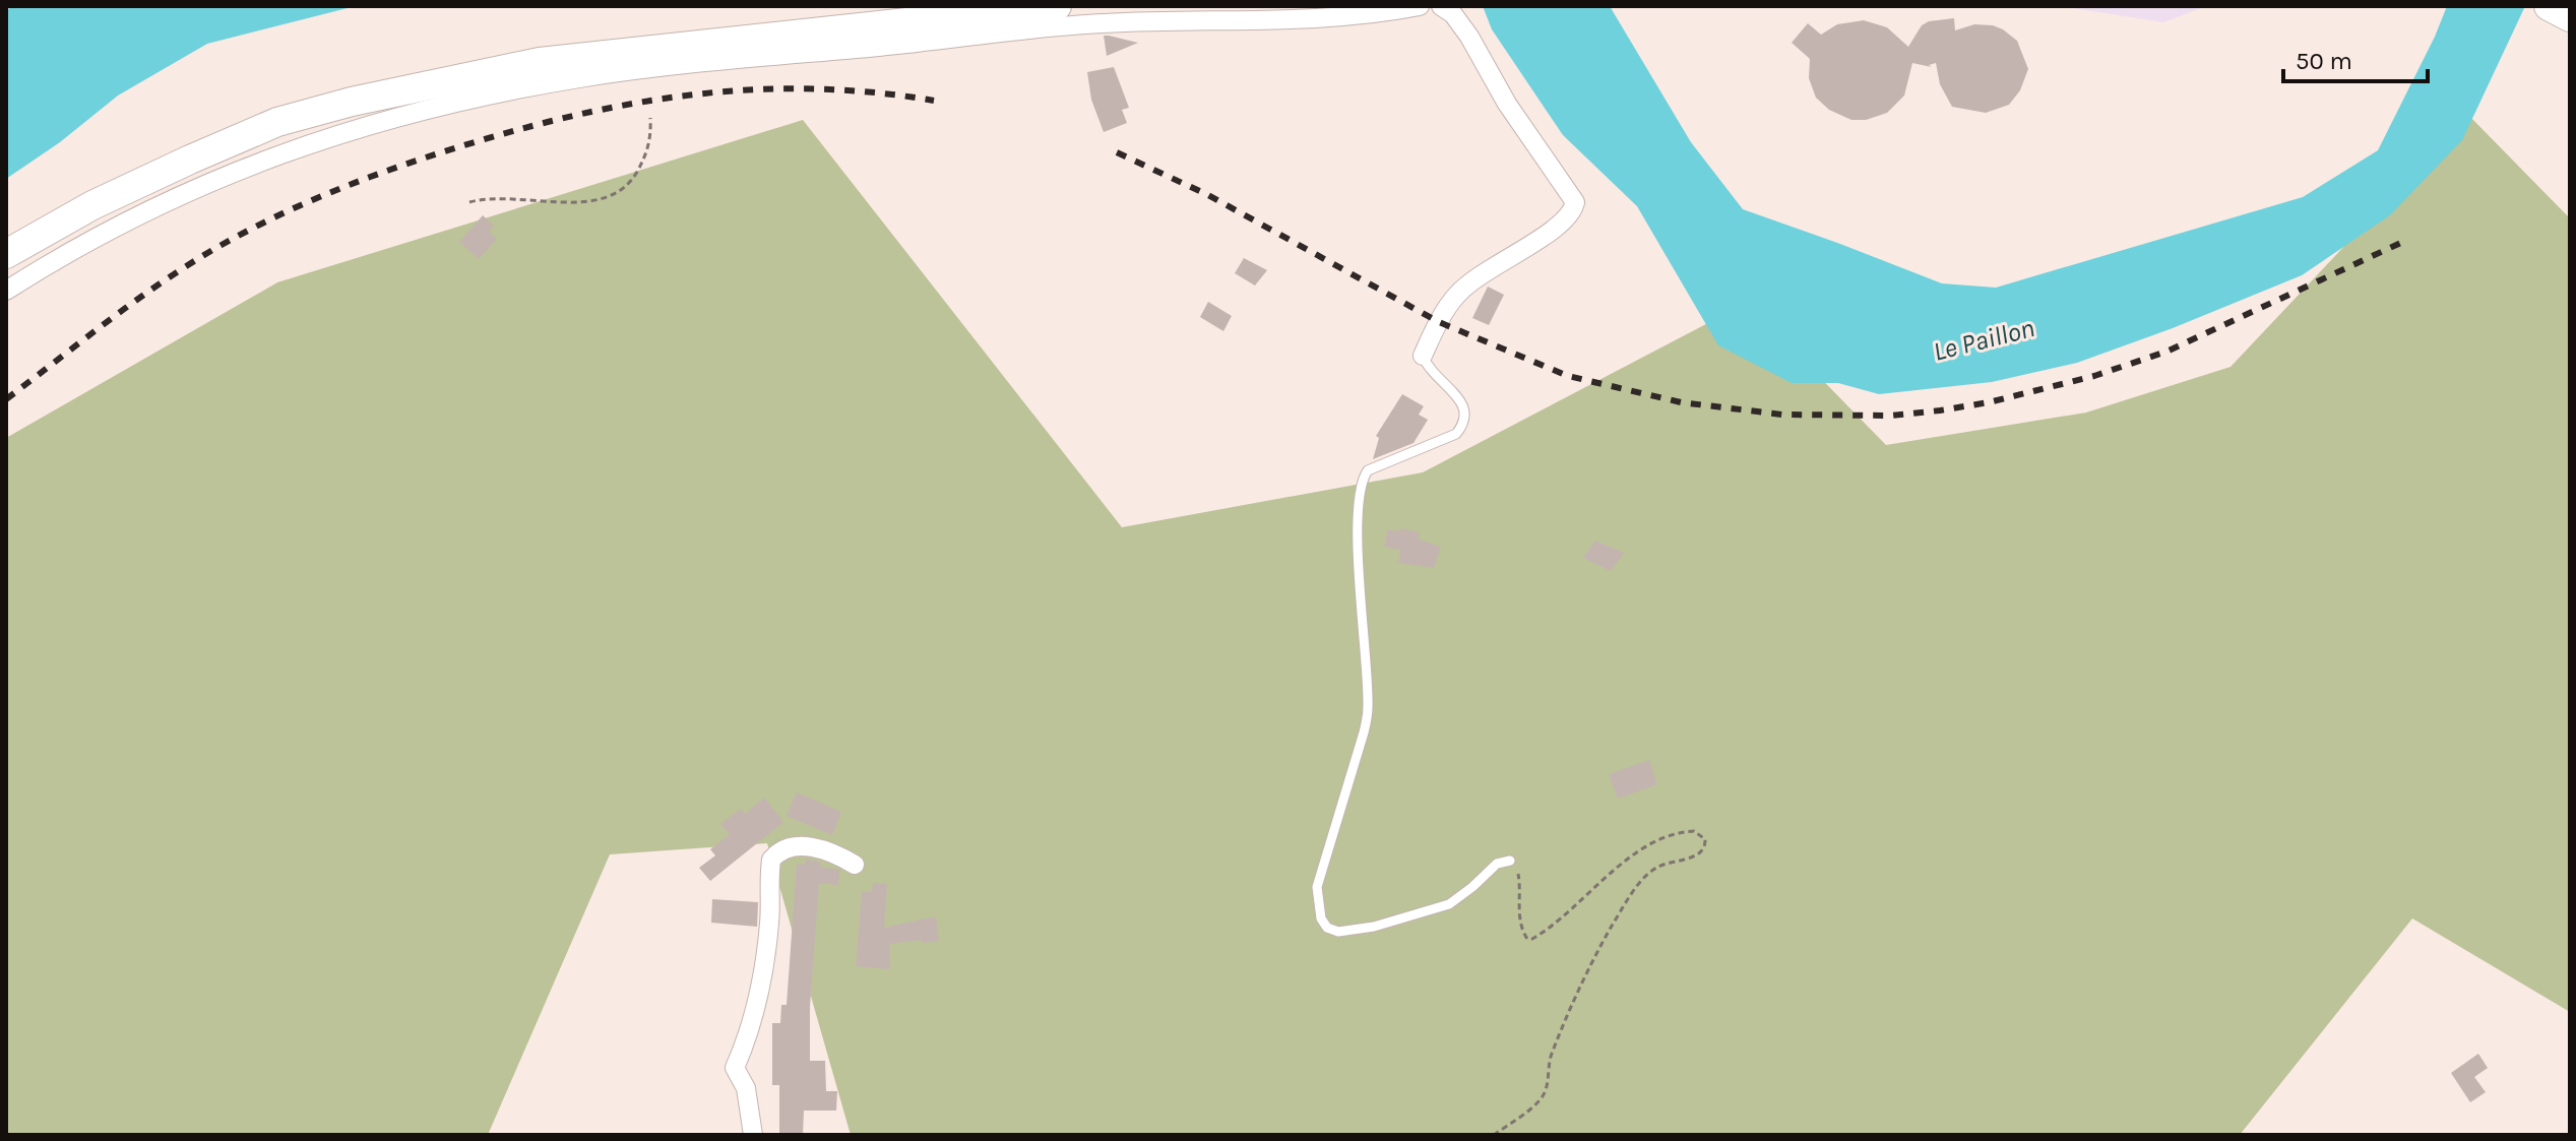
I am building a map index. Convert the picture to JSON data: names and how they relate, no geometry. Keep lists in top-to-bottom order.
{
  "water": ["Le Paillon"],
  "scale_bar": "50 m"
}
